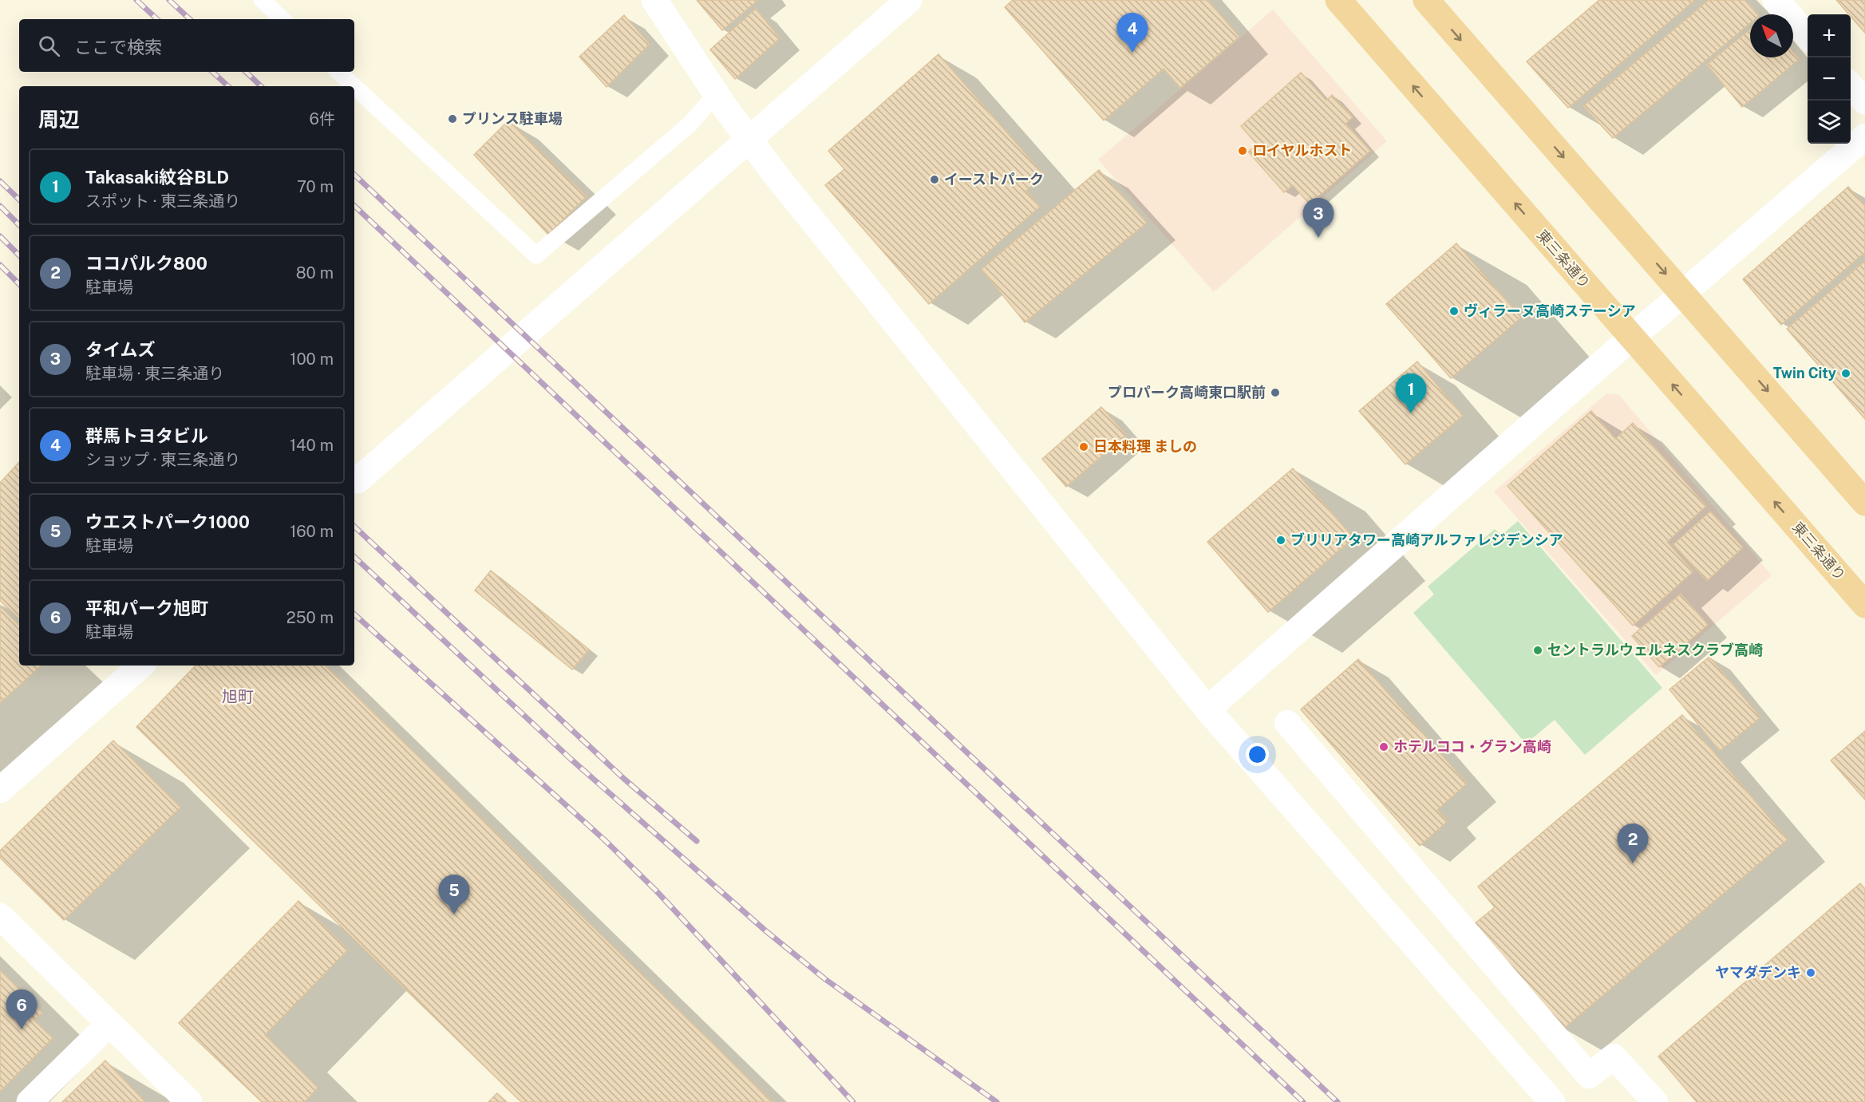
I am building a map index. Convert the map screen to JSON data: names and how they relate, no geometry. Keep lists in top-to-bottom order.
{
  "streets": {
    "highway": ["東三条通り"]
  },
  "districts": ["旭町"],
  "places": [
    "プリンス駐車場",
    "ロイヤルホスト",
    "イーストパーク",
    "ヴィラーヌ高崎ステーシア",
    "Twin City",
    "プロパーク高崎東口駅前",
    "日本料理 ましの",
    "ブリリアタワー高崎アルファレジデンシア",
    "セントラルウェルネスクラブ高崎",
    "ホテルココ・グラン高崎",
    "ヤマダデンキ"
  ],
  "north": "top left",
  "page": {
    "pins": [
      "4",
      "3",
      "1",
      "2",
      "5",
      "6"
    ],
    "map_buttons": ["+", "−"],
    "search": "ここで検索",
    "heading": ["周辺", "6件"],
    "list": [
      {
        "mark": "1",
        "name": "Takasaki紋谷BLD",
        "note": "スポット · 東三条通り",
        "value": "70 m"
      },
      {
        "mark": "2",
        "name": "ココパルク800",
        "note": "駐車場",
        "value": "80 m"
      },
      {
        "mark": "3",
        "name": "タイムズ",
        "note": "駐車場 · 東三条通り",
        "value": "100 m"
      },
      {
        "mark": "4",
        "name": "群馬トヨタビル",
        "note": "ショップ · 東三条通り",
        "value": "140 m"
      },
      {
        "mark": "5",
        "name": "ウエストパーク1000",
        "note": "駐車場",
        "value": "160 m"
      },
      {
        "mark": "6",
        "name": "平和パーク旭町",
        "note": "駐車場",
        "value": "250 m"
      }
    ]
  }
}
